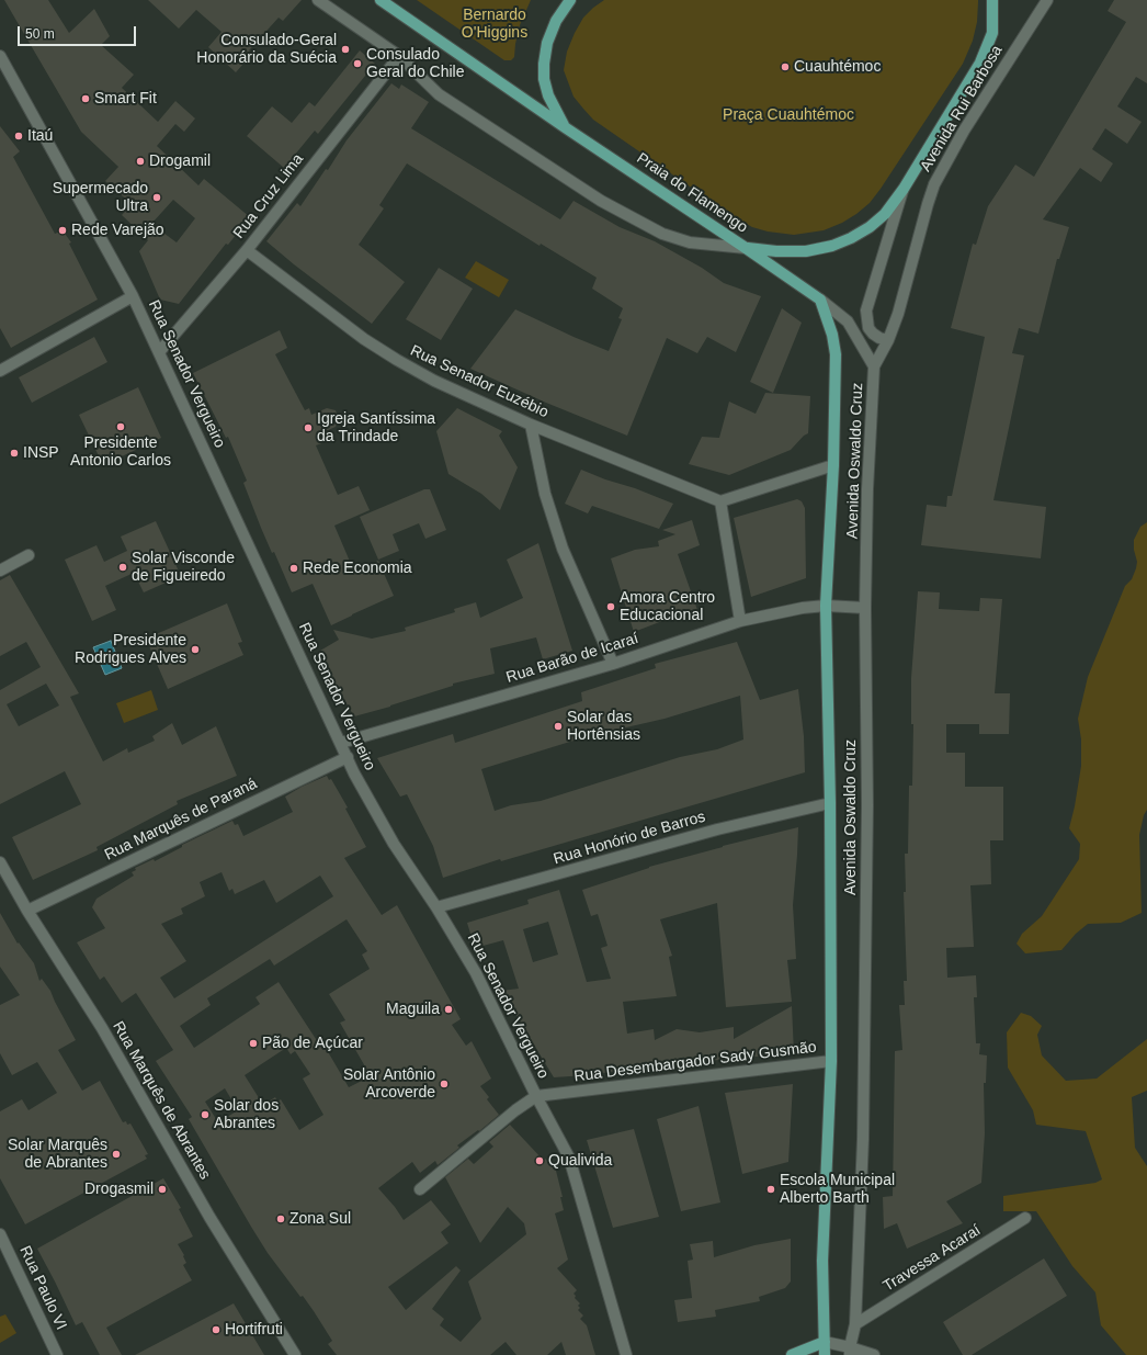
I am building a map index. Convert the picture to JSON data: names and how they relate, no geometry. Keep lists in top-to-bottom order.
{
  "streets": {
    "main road": ["Praia do Flamengo", "Avenida Oswaldo Cruz"],
    "street": [
      "Avenida Rui Barbosa",
      "Rua Cruz Lima",
      "Rua Senador Vergueiro",
      "Rua Senador Euzébio",
      "Rua Barão de Icaraí",
      "Rua Marquês de Paraná",
      "Rua Honório de Barros",
      "Rua Desembargador Sady Gusmão",
      "Rua Marquês de Abrantes",
      "Travessa Acaraí",
      "Rua Paulo VI"
    ]
  },
  "crossings": [
    ["Avenida Rui Barbosa", "Avenida Oswaldo Cruz"],
    ["Praia do Flamengo", "Rua Cruz Lima"],
    ["Praia do Flamengo", "Avenida Oswaldo Cruz"],
    ["Rua Cruz Lima", "Rua Senador Vergueiro"],
    ["Rua Cruz Lima", "Rua Senador Euzébio"],
    ["Rua Senador Vergueiro", "Rua Barão de Icaraí"],
    ["Rua Senador Vergueiro", "Rua Marquês de Paraná"],
    ["Rua Senador Vergueiro", "Rua Honório de Barros"],
    ["Rua Senador Vergueiro", "Rua Desembargador Sady Gusmão"],
    ["Avenida Oswaldo Cruz", "Rua Barão de Icaraí"],
    ["Avenida Oswaldo Cruz", "Rua Honório de Barros"],
    ["Avenida Oswaldo Cruz", "Rua Desembargador Sady Gusmão"],
    ["Avenida Oswaldo Cruz", "Travessa Acaraí"],
    ["Rua Marquês de Paraná", "Rua Marquês de Abrantes"]
  ],
  "parks": ["Bernardo O'Higgins", "Praça Cuauhtémoc"],
  "places": [
    "Consulado-Geral Honorário da Suécia",
    "Consulado Geral do Chile",
    "Cuauhtémoc",
    "Smart Fit",
    "Itaú",
    "Drogamil",
    "Supermecado Ultra",
    "Rede Varejão",
    "Presidente Antonio Carlos",
    "Igreja Santíssima da Trindade",
    "INSP",
    "Solar Visconde de Figueiredo",
    "Rede Economia",
    "Amora Centro Educacional",
    "Presidente Rodrigues Alves",
    "Solar das Hortênsias",
    "Maguila",
    "Pão de Açúcar",
    "Solar Antônio Arcoverde",
    "Solar dos Abrantes",
    "Solar Marquês de Abrantes",
    "Qualivida",
    "Drogasmil",
    "Escola Municipal Alberto Barth",
    "Zona Sul",
    "Hortifruti"
  ],
  "scale_bar": "50 m"
}
